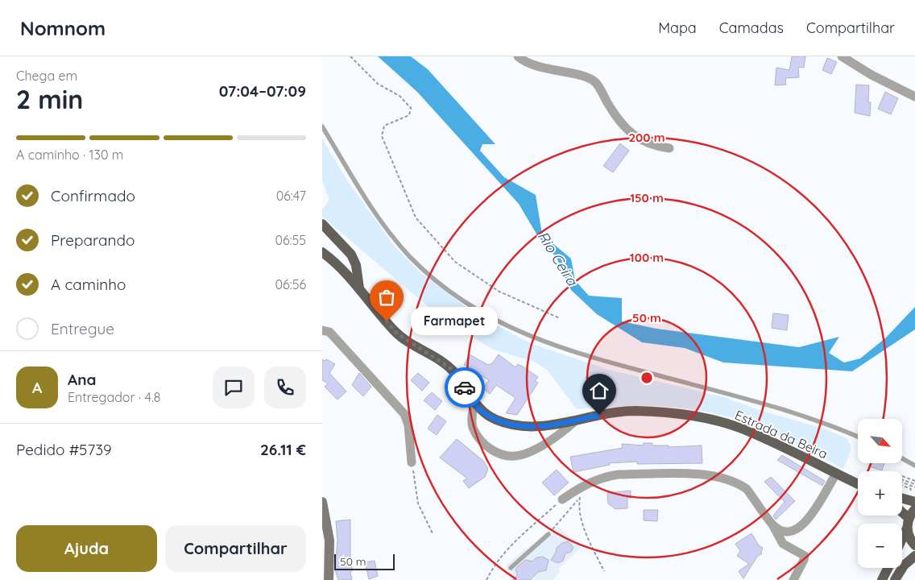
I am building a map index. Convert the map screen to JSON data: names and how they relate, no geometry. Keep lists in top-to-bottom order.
{
  "streets": {
    "main road": ["Estrada da Beira"]
  },
  "water": ["Rio Ceira"],
  "places": ["Farmapet"],
  "scale_bar": "50 m",
  "north": "bottom right",
  "page": {
    "header": "Nomnom",
    "nav": ["Mapa", "Camadas", "Compartilhar"],
    "heading": ["2 min", "Chega em", "07:04–07:09"],
    "panel": [
      "Ana",
      "Entregador · 4.8",
      "Pedido #5739",
      "26.11 €"
    ],
    "bar": "A caminho · 130 m",
    "list": [
      ["Confirmado", "06:47"],
      ["Preparando", "06:55"],
      ["A caminho", "06:56"],
      "Entregue"
    ],
    "bubble": "Farmapet",
    "round": "A",
    "map_buttons": ["+", "−"],
    "buttons": ["Ajuda", "Compartilhar"],
    "scale": "50 m"
  },
  "rings": [
    "200 m",
    "150 m",
    "100 m",
    "50 m"
  ]
}
